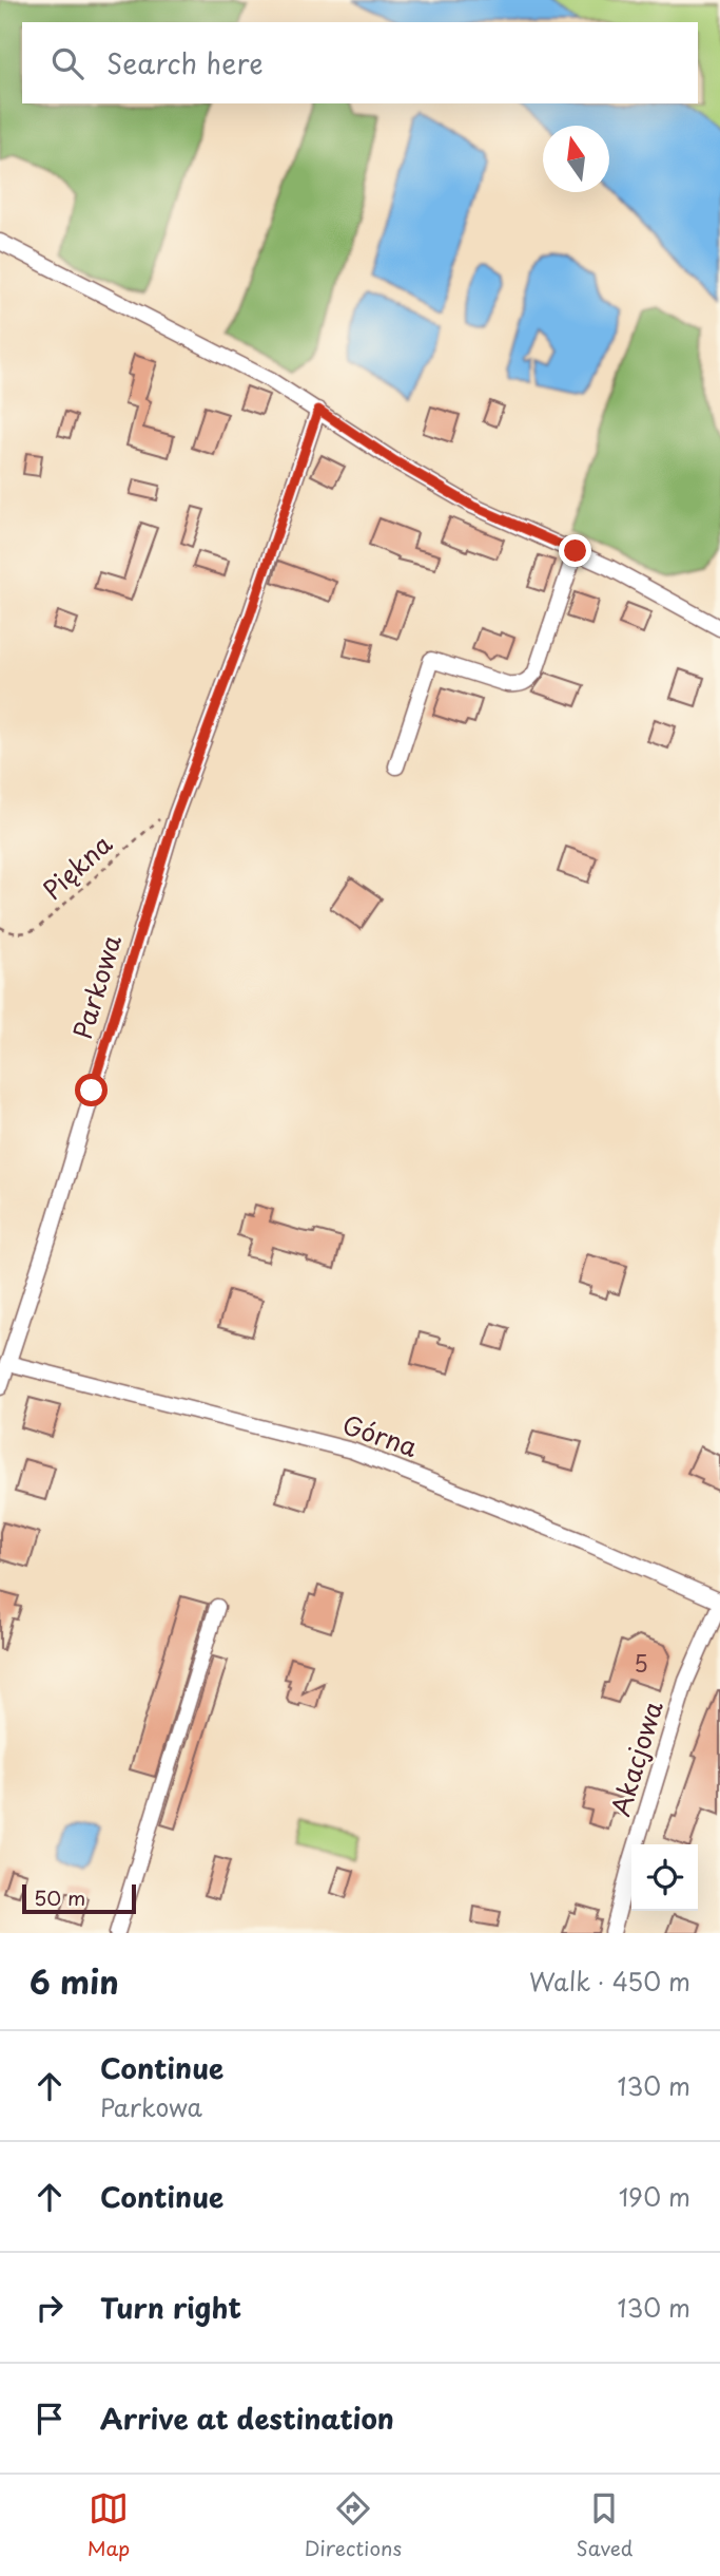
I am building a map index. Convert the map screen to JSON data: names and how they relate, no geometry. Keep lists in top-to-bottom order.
{
  "streets": {
    "street": ["Parkowa", "Górna", "Akacjowa"],
    "path": ["Piękna"]
  },
  "crossings": [
    ["Piękna", "Parkowa"],
    ["Parkowa", "Górna"],
    ["Górna", "Akacjowa"]
  ],
  "house_numbers": ["5"],
  "scale_bar": "50 m",
  "north": "top",
  "page": {
    "search": "Search here",
    "scale": "50 m",
    "heading": ["6 min", "Walk · 450 m"],
    "list": [
      ["Continue", "Parkowa", "130 m"],
      ["Continue", "190 m"],
      ["Turn right", "130 m"],
      "Arrive at destination"
    ],
    "nav": ["Map", "Directions", "Saved"]
  }
}
